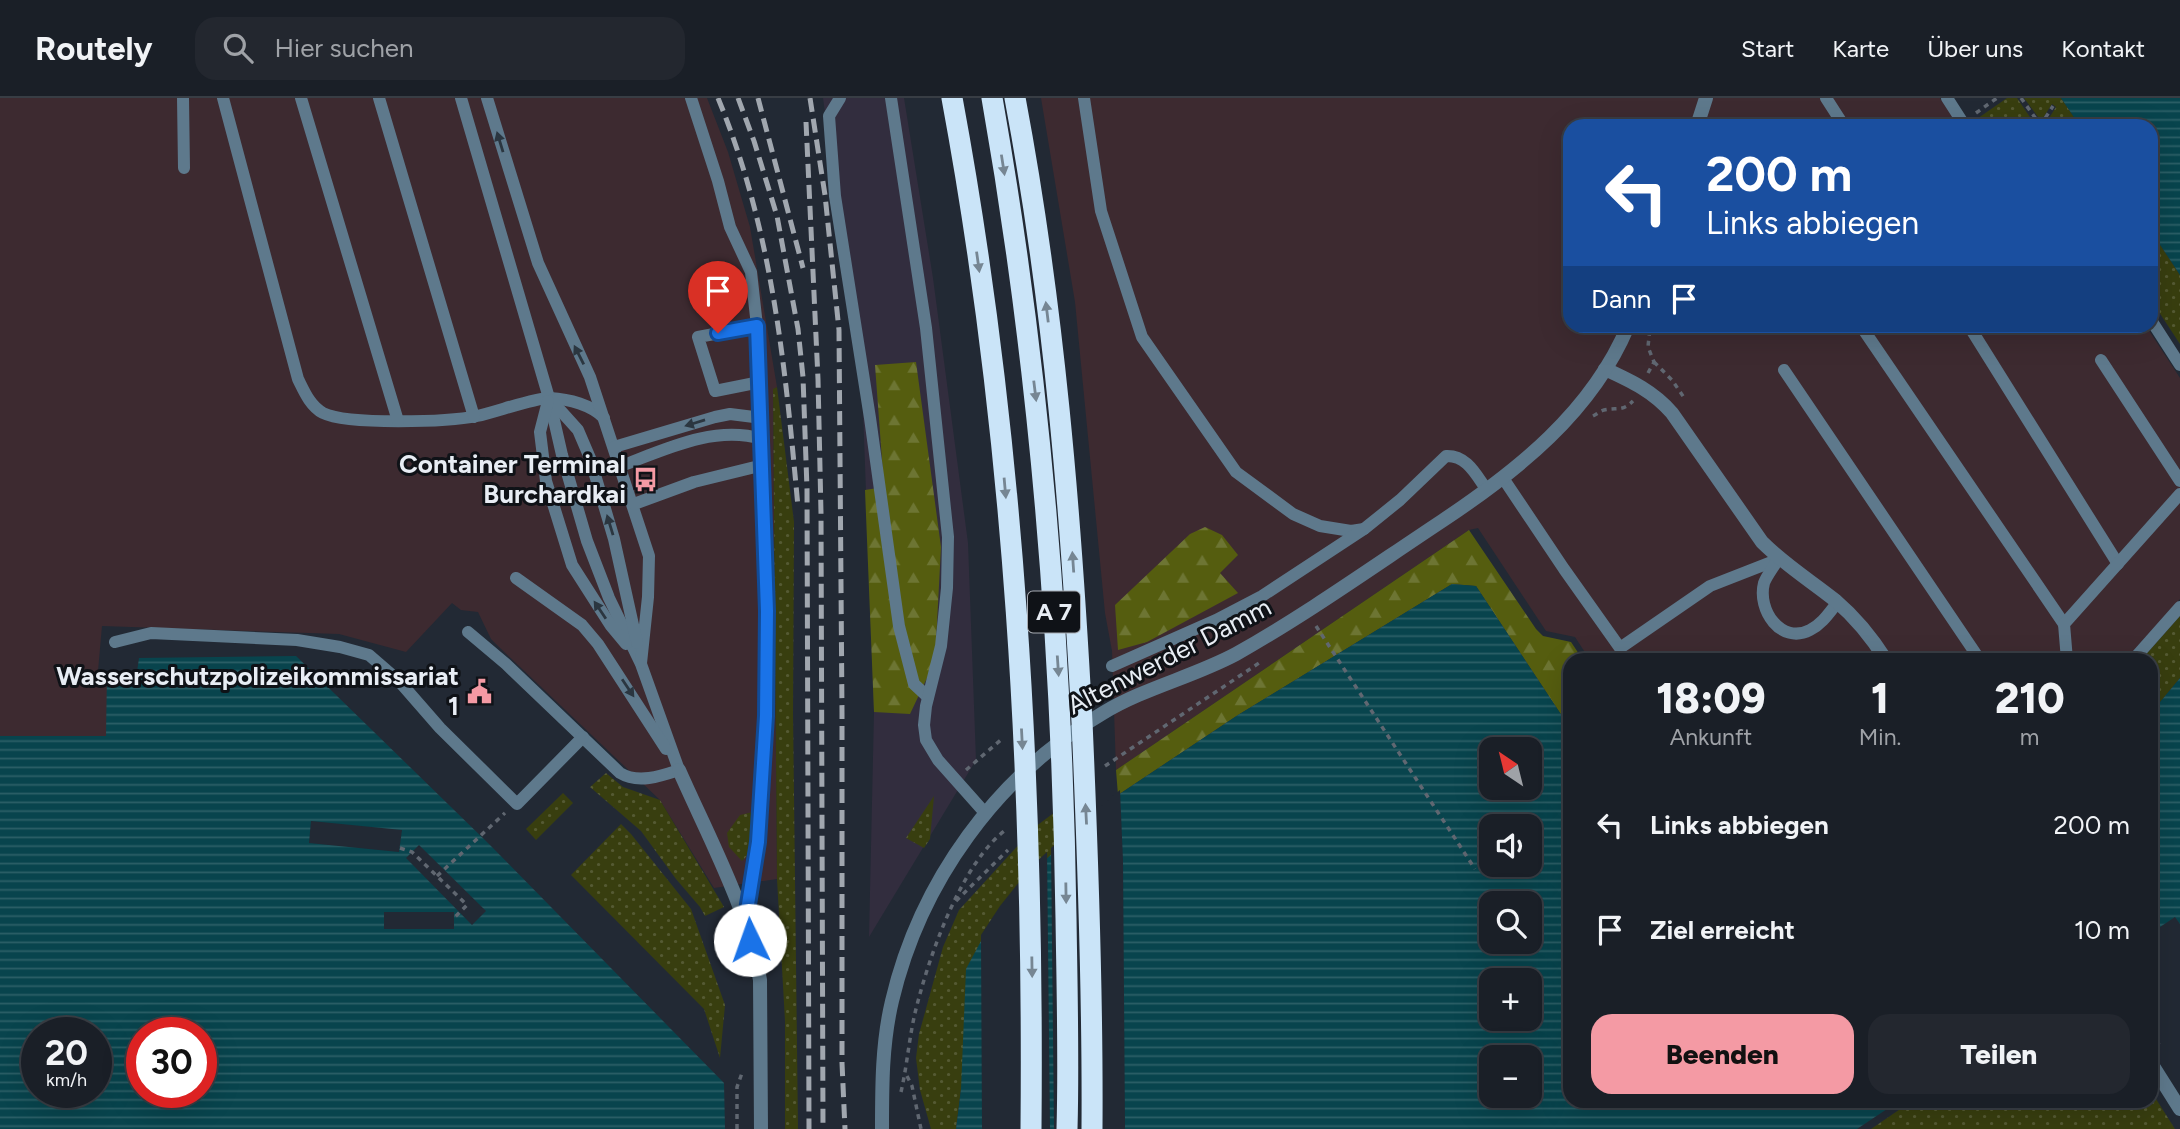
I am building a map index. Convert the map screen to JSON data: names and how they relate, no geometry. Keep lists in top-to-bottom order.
{
  "streets": {
    "highway": ["A 7"],
    "street": ["Altenwerder Damm"]
  },
  "places": {
    "bus stop": ["Container Terminal Burchardkai"],
    "public building": ["Wasserschutzpolizeikommissariat 1"]
  },
  "north": "top left",
  "page": {
    "header": "Routely",
    "search": "Hier suchen",
    "nav": [
      "Start",
      "Karte",
      "Über uns",
      "Kontakt"
    ],
    "turn": ["200 m", "Links abbiegen"],
    "then": "Dann",
    "eta": [
      "18:09",
      "Ankunft",
      "1",
      "Min.",
      "210",
      "m"
    ],
    "map_buttons": ["+", "−"],
    "list": [
      {
        "name": "Links abbiegen",
        "value": "200 m"
      },
      {
        "name": "Ziel erreicht",
        "value": "10 m"
      }
    ],
    "buttons": ["Beenden", "Teilen"],
    "speed": "20 km/h",
    "limit": "30"
  }
}
